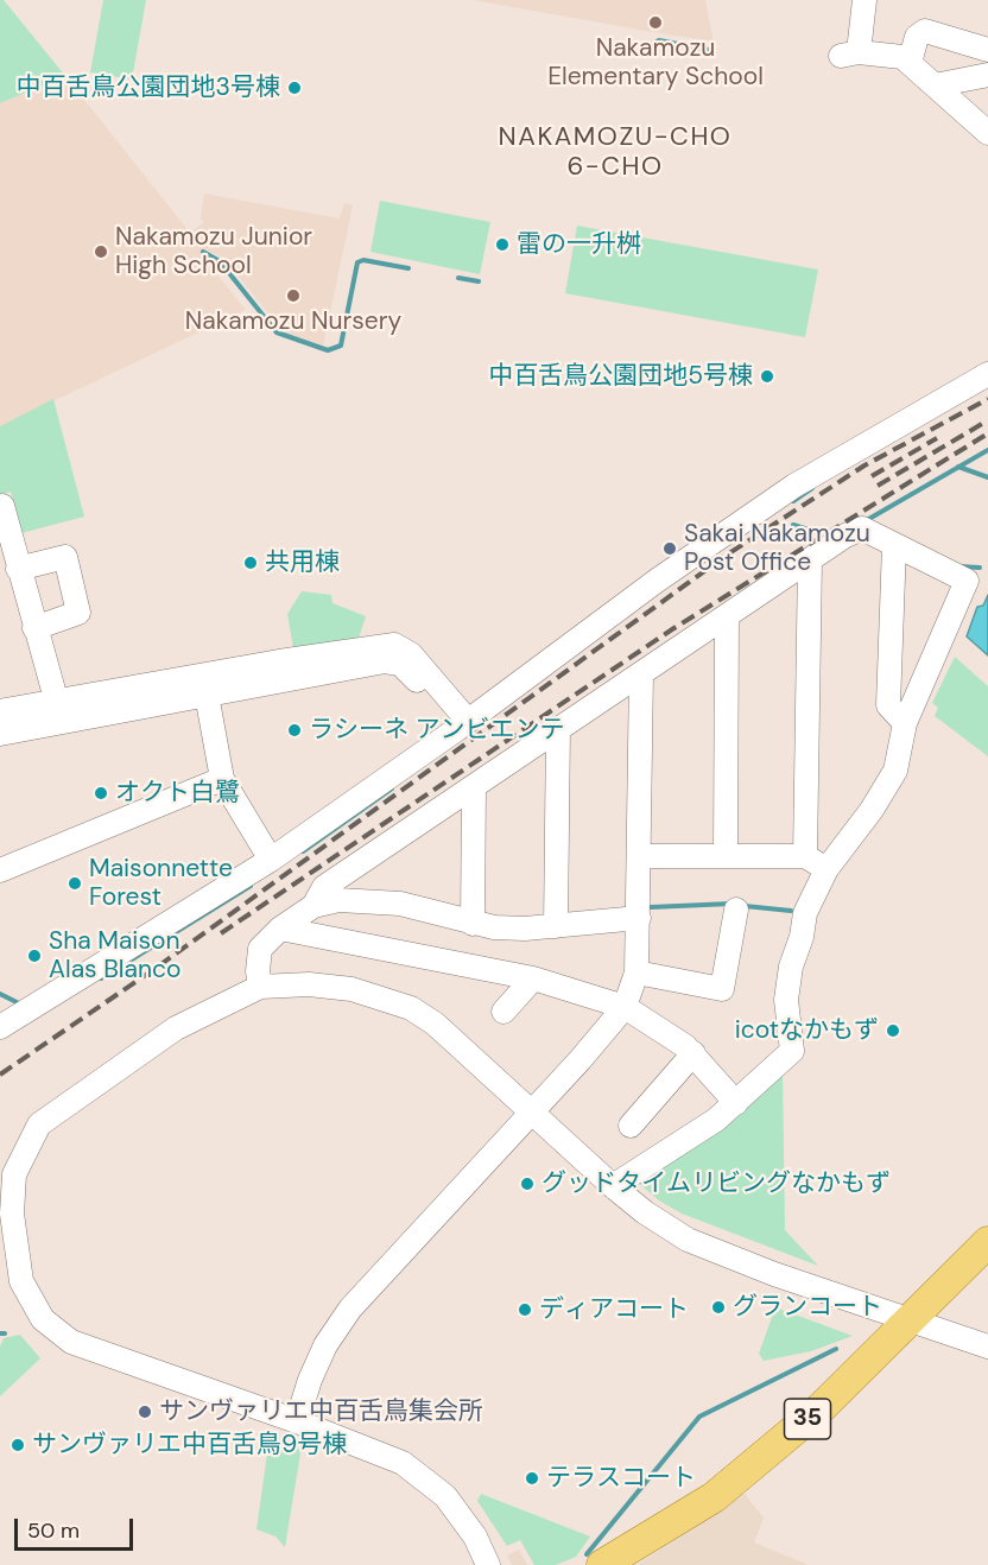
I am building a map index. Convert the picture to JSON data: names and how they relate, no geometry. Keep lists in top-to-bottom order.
{
  "streets": {
    "main road": ["35"]
  },
  "districts": ["NAKAMOZU-CHO 6-CHO"],
  "places": [
    "Nakamozu Elementary School",
    "中百舌鳥公園団地3号棟",
    "雷の一升桝",
    "Nakamozu Junior High School",
    "Nakamozu Nursery",
    "中百舌鳥公園団地5号棟",
    "Sakai Nakamozu Post Office",
    "共用棟",
    "ラシーネ アンビエンテ",
    "オクト白鷺",
    "Maisonnette Forest",
    "Sha Maison Alas Blanco",
    "icotなかもず",
    "グッドタイムリビングなかもず",
    "グランコート",
    "ディアコート",
    "サンヴァリエ中百舌鳥集会所",
    "サンヴァリエ中百舌鳥9号棟",
    "テラスコート"
  ],
  "scale_bar": "50 m"
}
